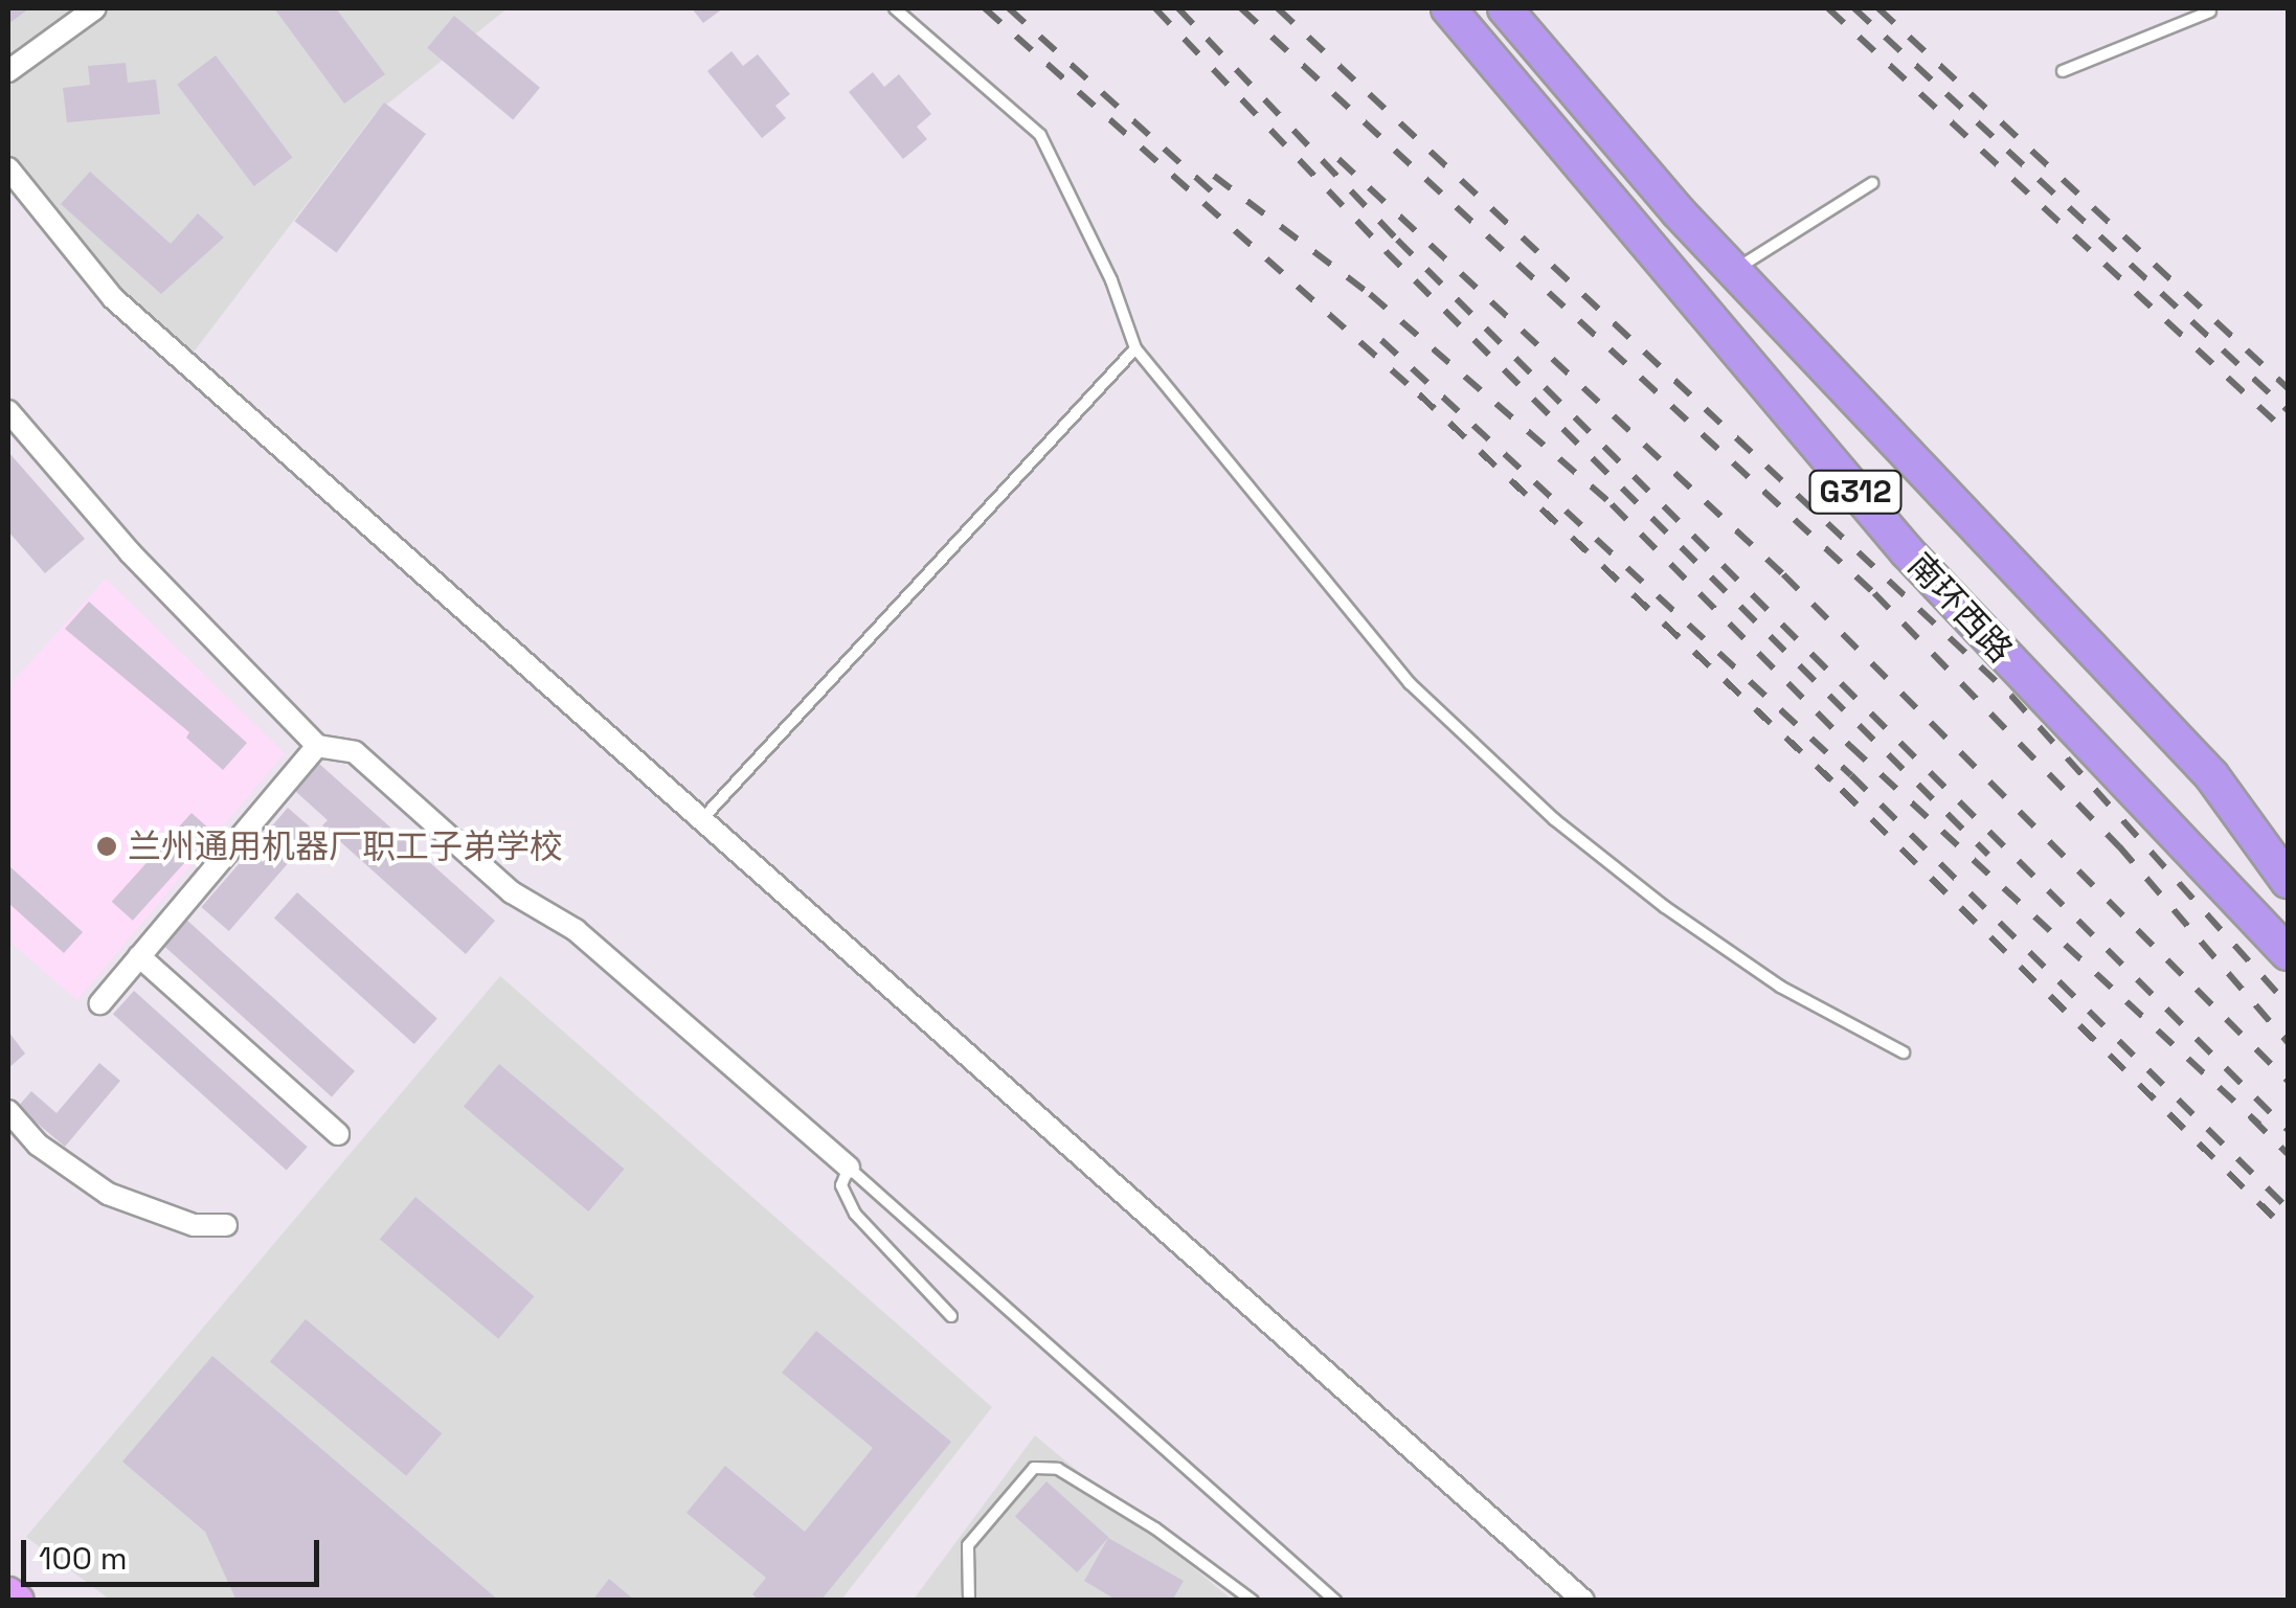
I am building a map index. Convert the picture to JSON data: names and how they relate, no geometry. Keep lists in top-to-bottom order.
{
  "streets": {
    "highway": ["G312", "南环西路"]
  },
  "places": ["兰州通用机器厂职工子弟学校"],
  "scale_bar": "100 m"
}
